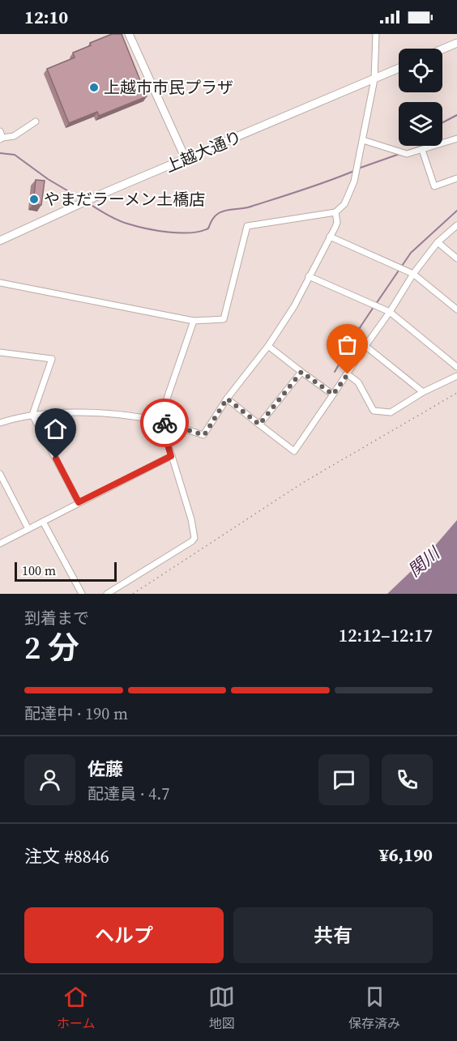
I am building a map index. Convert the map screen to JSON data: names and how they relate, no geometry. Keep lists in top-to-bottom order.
{
  "streets": {
    "main road": ["上越大通り"]
  },
  "water": ["関川"],
  "places": ["上越市市民プラザ", "やまだラーメン土橋店"],
  "scale_bar": "100 m",
  "page": {
    "status": "12:10",
    "scale": "100 m",
    "heading": ["2 分", "到着まで", "12:12–12:17"],
    "panel": [
      "佐藤",
      "配達員 · 4.7",
      "注文 #8846",
      "¥6,190"
    ],
    "bar": "配達中 · 190 m",
    "buttons": ["ヘルプ", "共有"],
    "tabs": ["ホーム", "地図", "保存済み"]
  }
}
